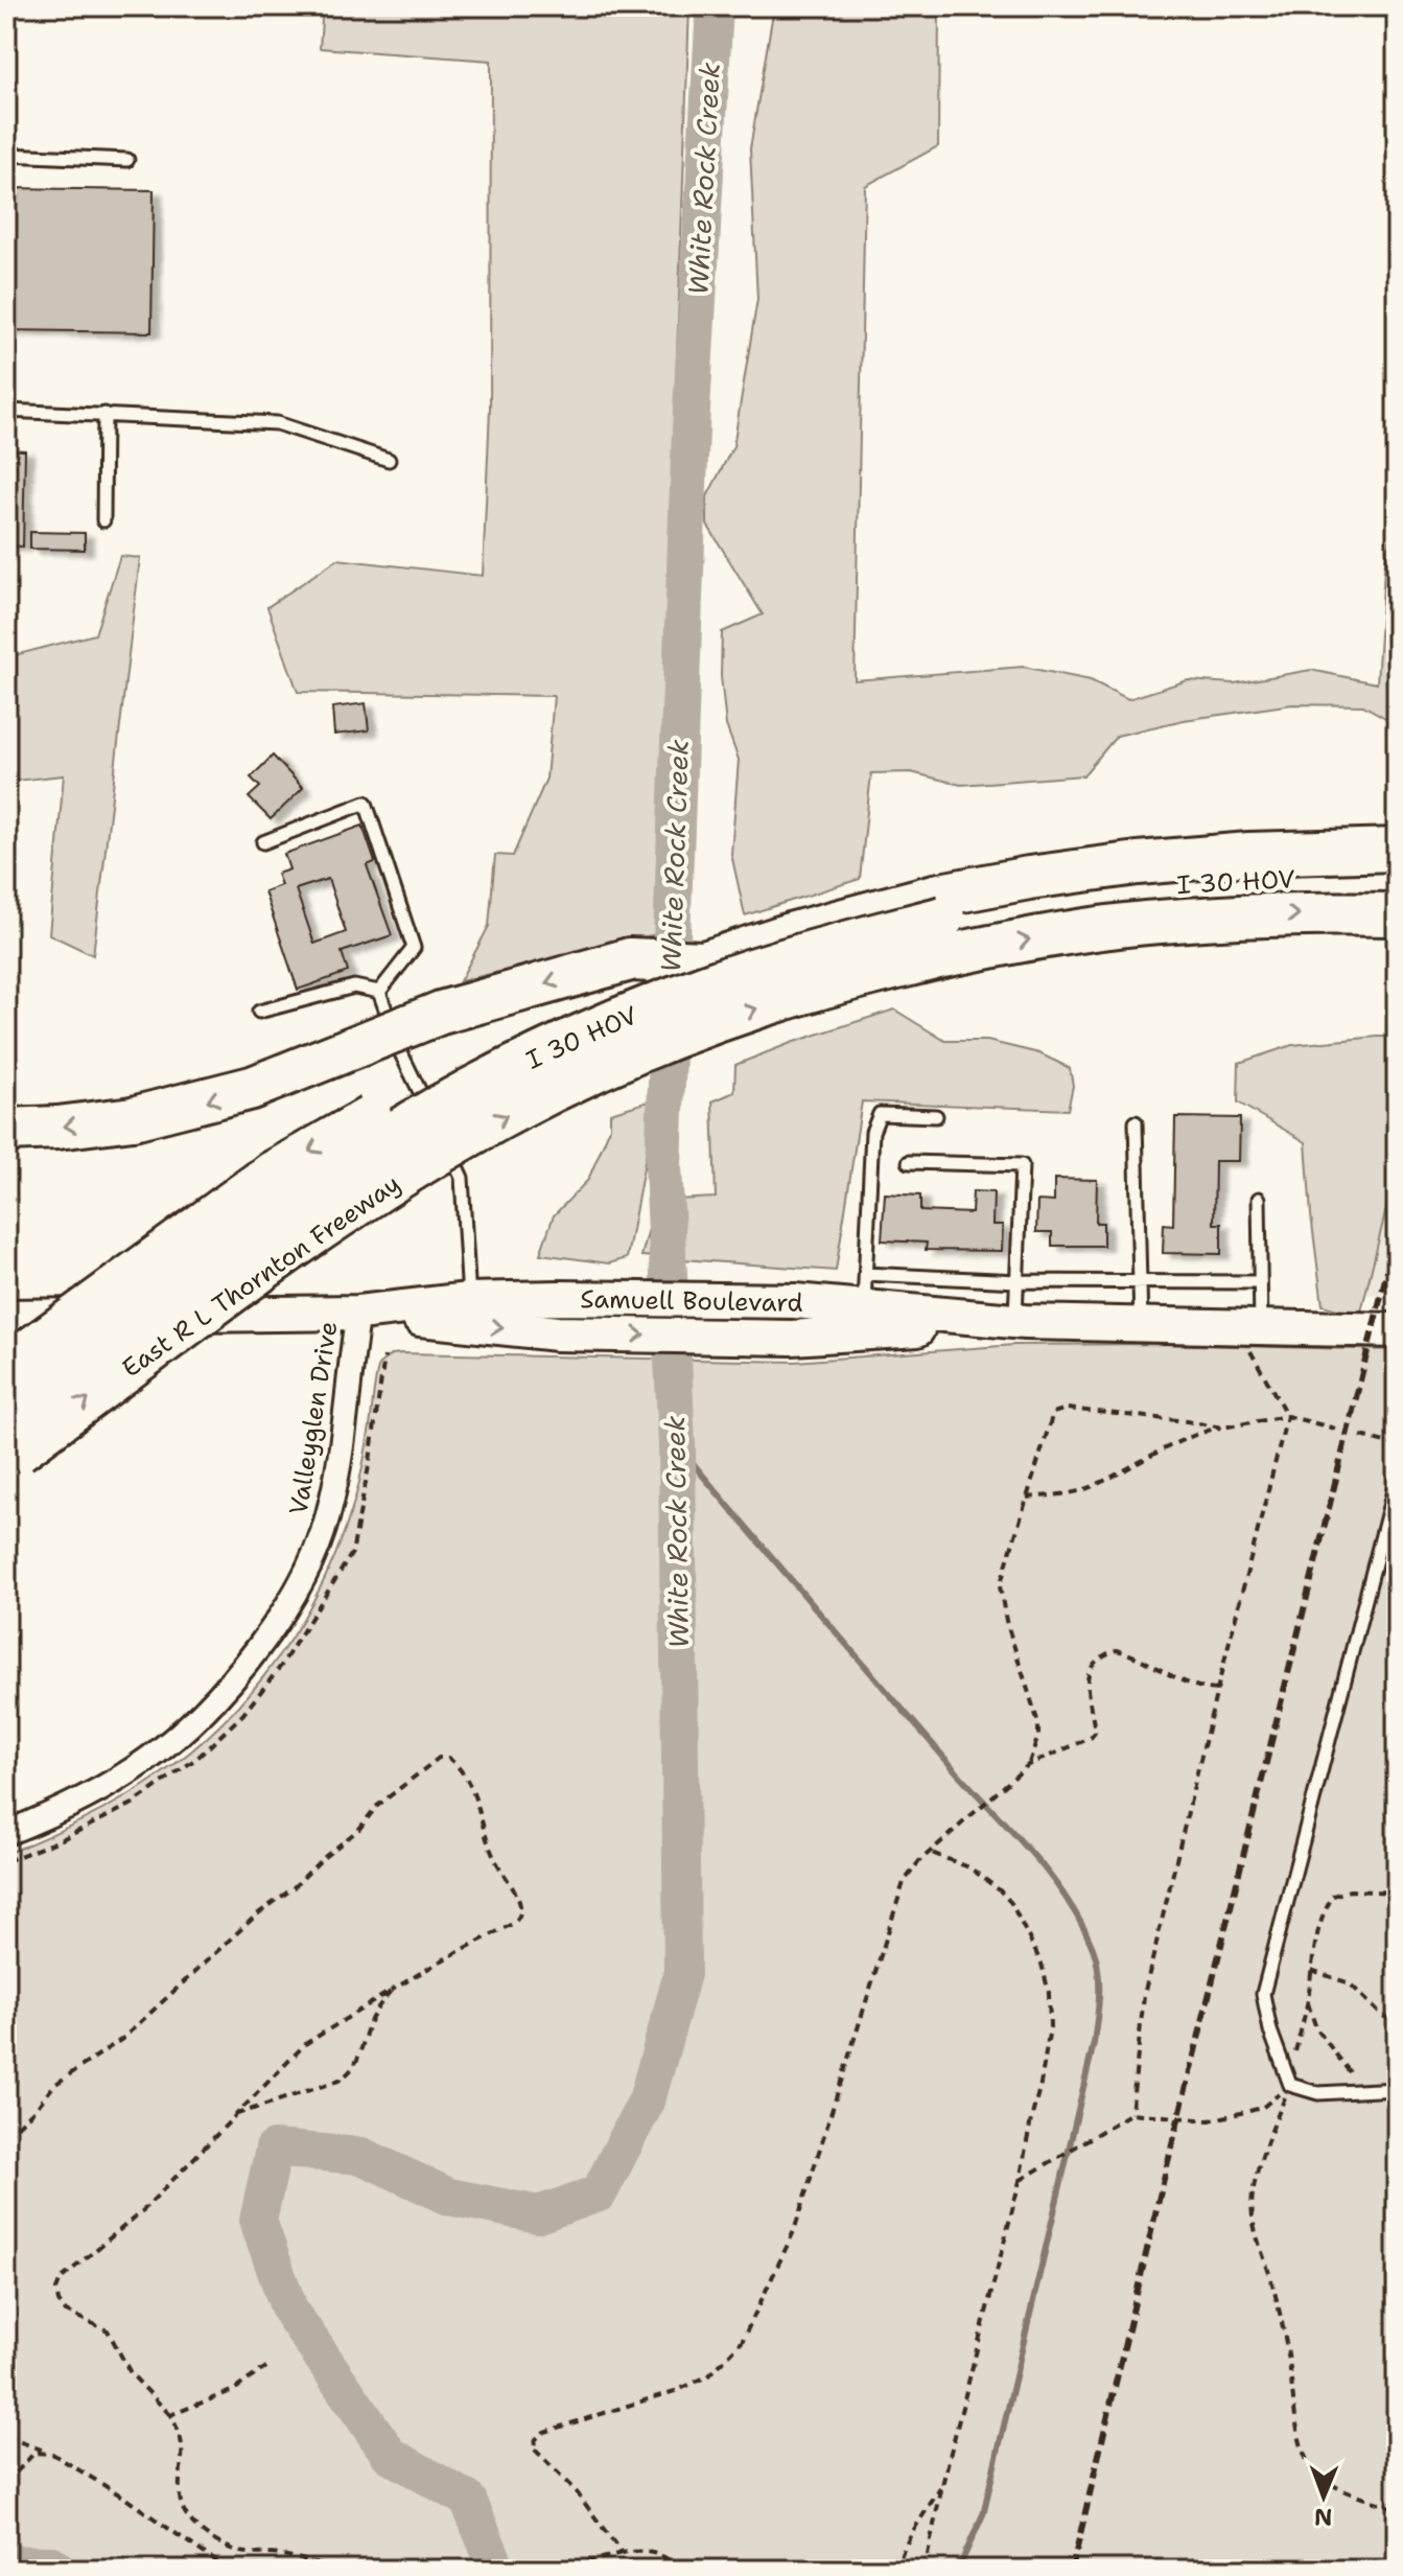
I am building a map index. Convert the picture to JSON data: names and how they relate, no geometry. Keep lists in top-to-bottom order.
{
  "streets": {
    "highway": ["I 30 HOV", "East R L Thornton Freeway"],
    "main road": ["Samuell Boulevard"],
    "street": ["Valleyglen Drive"]
  },
  "crossings": [
    ["I 30 HOV", "East R L Thornton Freeway"],
    ["Samuell Boulevard", "Valleyglen Drive"]
  ],
  "water": ["White Rock Creek"],
  "north": "bottom"
}
